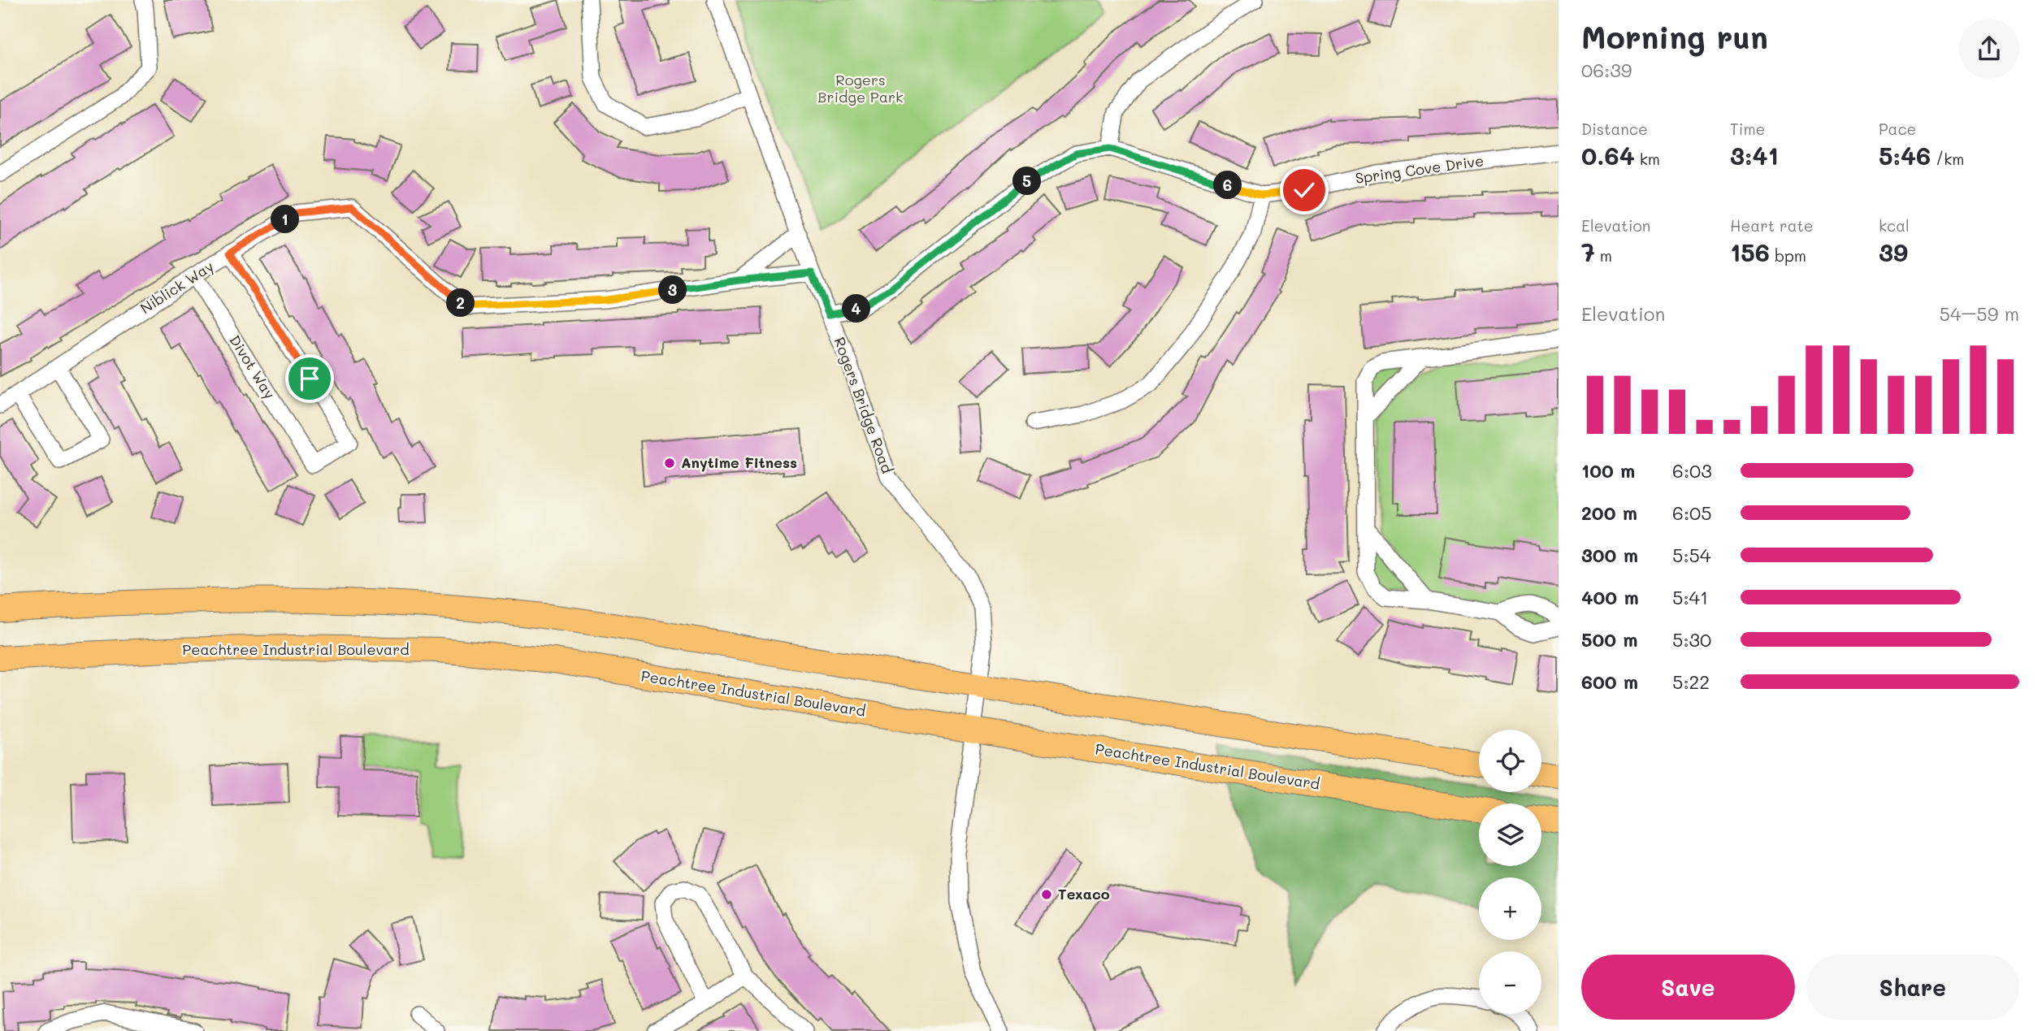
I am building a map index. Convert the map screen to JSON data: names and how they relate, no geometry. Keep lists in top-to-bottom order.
{
  "streets": {
    "highway": ["Peachtree Industrial Boulevard"],
    "street": [
      "Spring Cove Drive",
      "Niblick Way",
      "Divot Way",
      "Rogers Bridge Road"
    ]
  },
  "crossings": [
    ["Spring Cove Drive", "Rogers Bridge Road"],
    ["Niblick Way", "Divot Way"],
    ["Niblick Way", "Rogers Bridge Road"],
    ["Rogers Bridge Road", "Peachtree Industrial Boulevard"]
  ],
  "parks": ["Rogers Bridge Park"],
  "places": ["Anytime Fitness", "Texaco"],
  "page": {
    "heading": ["Morning run", "06:39"],
    "stats": [
      ["Distance", "0.64 km"],
      ["Time", "3:41"],
      ["Pace", "5:46 /km"],
      ["Elevation", "7 m"],
      ["Heart rate", "156 bpm"],
      ["kcal", "39"]
    ],
    "pins": [
      "5",
      "6",
      "1",
      "3",
      "2",
      "4"
    ],
    "chart": ["Elevation", "54–59 m"],
    "list": [
      {
        "name": "100 m",
        "note": "6:03"
      },
      {
        "name": "200 m",
        "note": "6:05"
      },
      {
        "name": "300 m",
        "note": "5:54"
      },
      {
        "name": "400 m",
        "note": "5:41"
      },
      {
        "name": "500 m",
        "note": "5:30"
      },
      {
        "name": "600 m",
        "note": "5:22"
      }
    ],
    "map_buttons": ["+", "−"],
    "buttons": ["Save", "Share"]
  }
}
